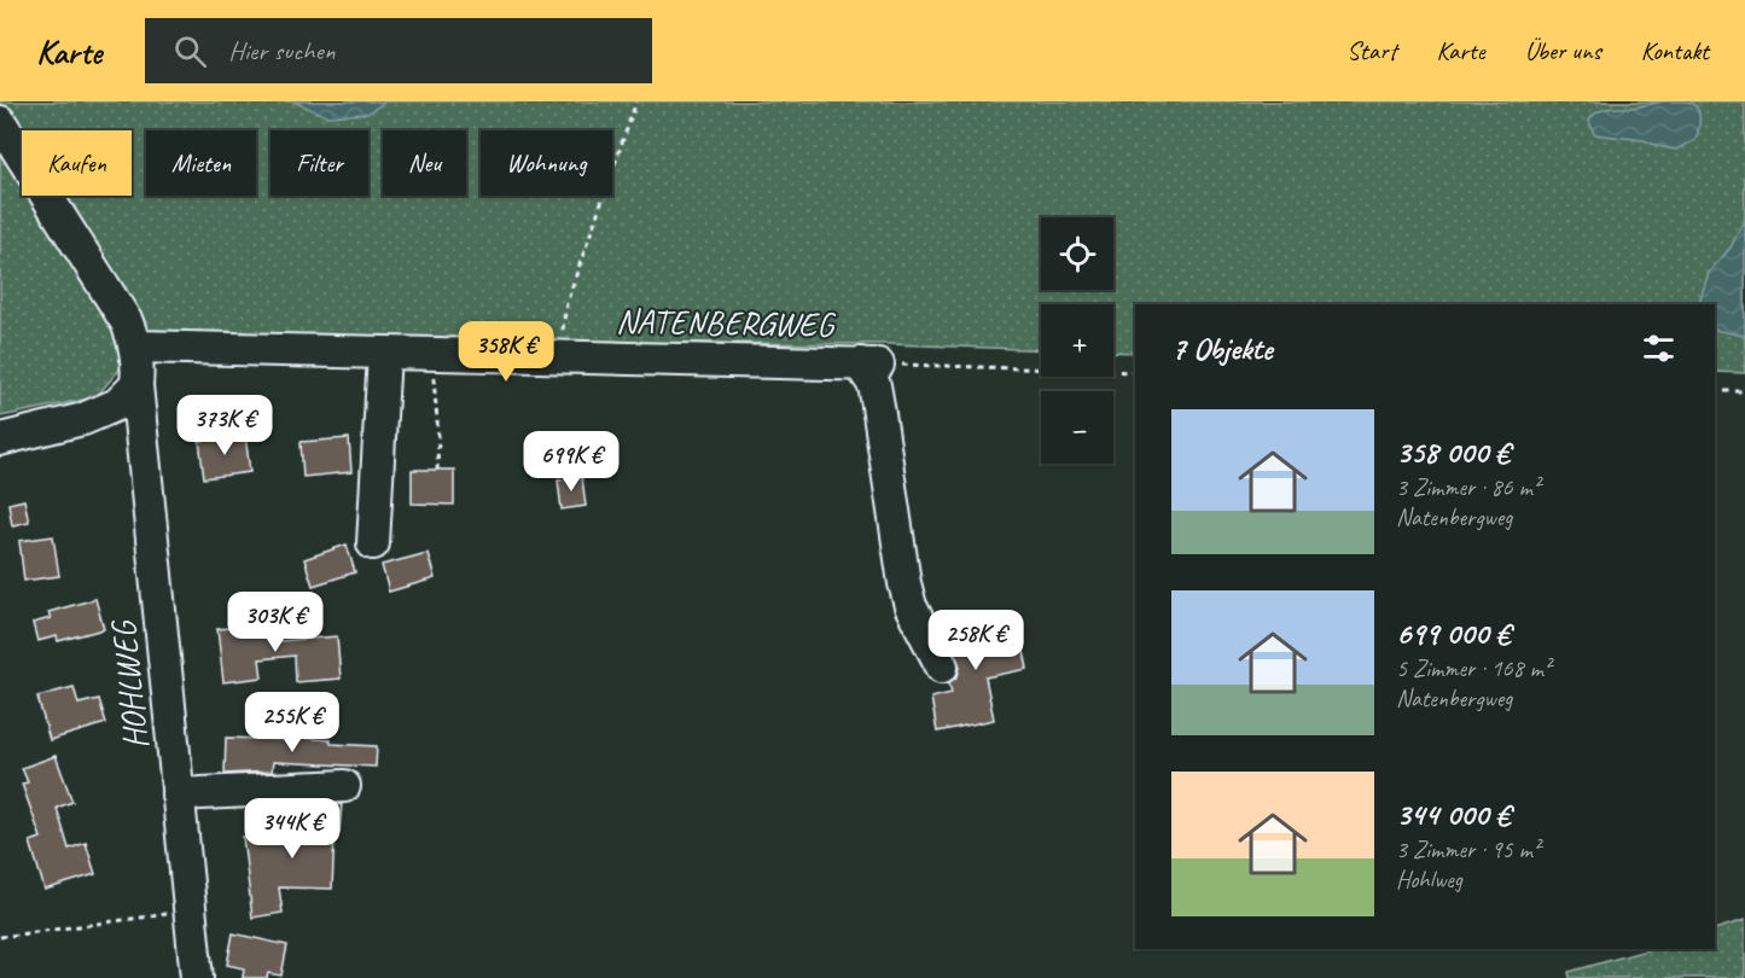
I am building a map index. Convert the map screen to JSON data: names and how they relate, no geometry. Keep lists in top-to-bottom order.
{
  "streets": {
    "street": ["NATENBERGWEG", "HOHLWEG"]
  },
  "crossings": [
    ["NATENBERGWEG", "HOHLWEG"]
  ],
  "page": {
    "header": "Karte",
    "search": "Hier suchen",
    "nav": [
      "Start",
      "Karte",
      "Über uns",
      "Kontakt"
    ],
    "chip": [
      "Kaufen",
      "Mieten",
      "Filter",
      "Neu",
      "Wohnung"
    ],
    "map_buttons": ["+", "−"],
    "heading": "7 Objekte",
    "price": [
      "358K €",
      "373K €",
      "699K €",
      "303K €",
      "258K €",
      "255K €",
      "344K €"
    ],
    "list": [
      {
        "name": "358 000 €",
        "note": "3 Zimmer · 86 m² · Natenbergweg"
      },
      {
        "name": "699 000 €",
        "note": "5 Zimmer · 168 m² · Natenbergweg"
      },
      {
        "name": "344 000 €",
        "note": "3 Zimmer · 95 m² · Hohlweg"
      }
    ]
  }
}
